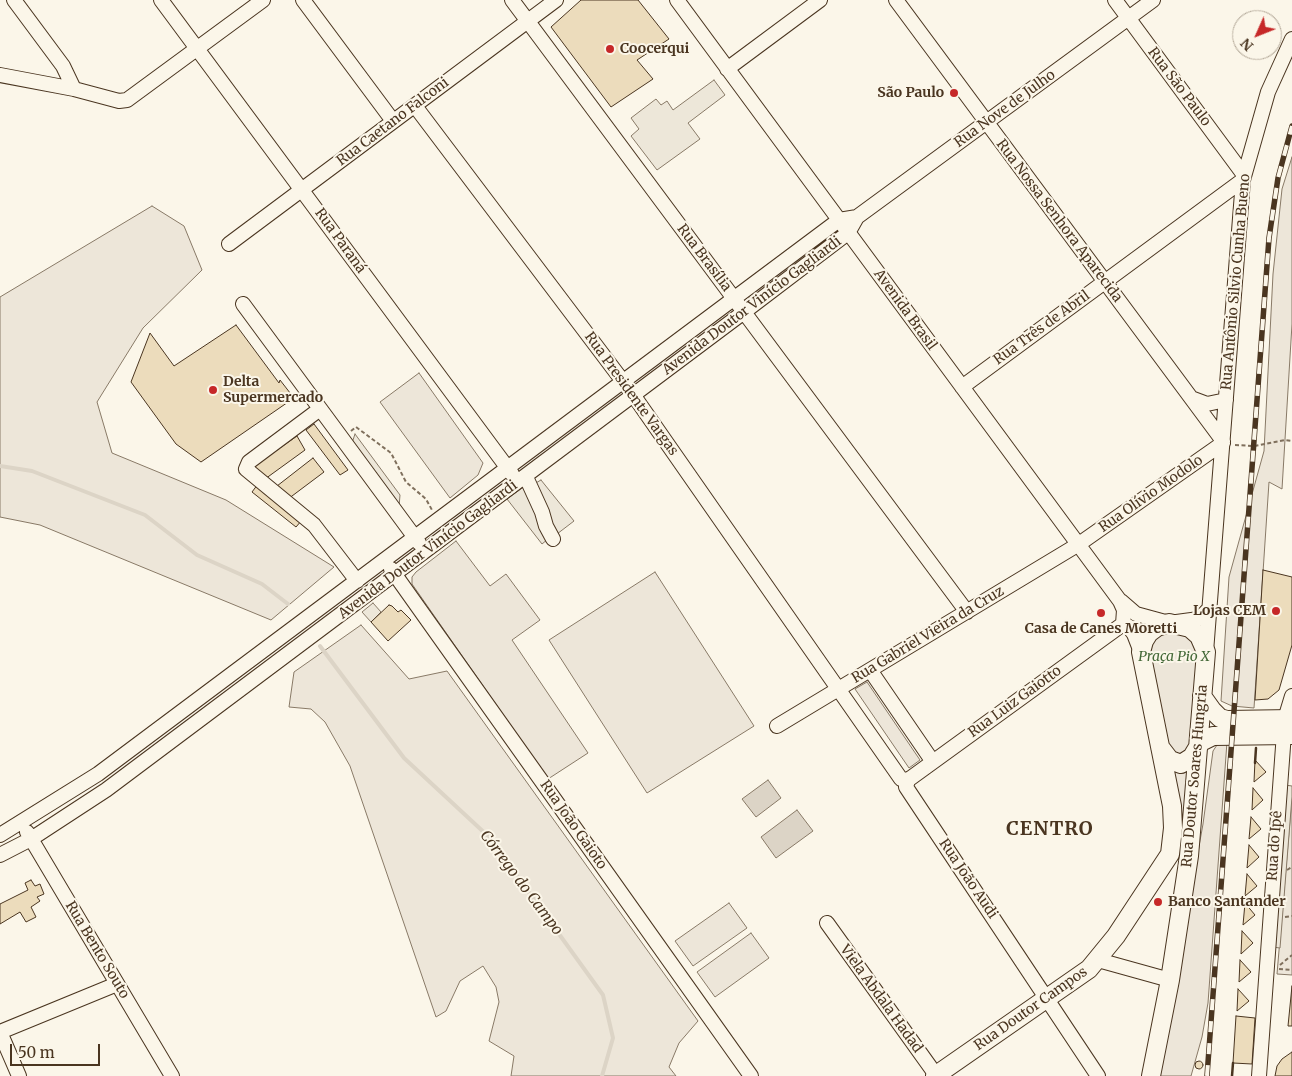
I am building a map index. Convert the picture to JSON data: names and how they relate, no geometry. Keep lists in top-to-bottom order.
{
  "streets": {
    "main road": ["Rua Doutor Soares Hungria", "Rua Doutor Campos"],
    "street": [
      "Rua São Paulo",
      "Rua Nove de Julho",
      "Rua Caetano Falconi",
      "Rua Nossa Senhora Aparecida",
      "Rua Paraná",
      "Rua Brasília",
      "Rua Antônio Silvio Cunha Bueno",
      "Avenida Doutor Vinício Gagliardi",
      "Avenida Brasil",
      "Rua Três de Abril",
      "Rua Presidente Vargas",
      "Rua Olívio Modolo",
      "Rua Gabriel Vieira da Cruz",
      "Rua Luiz Gaiotto",
      "Rua João Gaioto",
      "Rua do Ipê",
      "Rua João Audi",
      "Rua Bento Souto",
      "Viela Abdala Hadad"
    ]
  },
  "crossings": [
    ["Rua São Paulo", "Rua Nove de Julho"],
    ["Rua São Paulo", "Rua Antônio Silvio Cunha Bueno"],
    ["Rua São Paulo", "Rua Três de Abril"],
    ["Rua Nove de Julho", "Rua Nossa Senhora Aparecida"],
    ["Rua Nove de Julho", "Avenida Doutor Vinício Gagliardi"],
    ["Rua Nove de Julho", "Avenida Brasil"],
    ["Rua Caetano Falconi", "Rua Paraná"],
    ["Rua Caetano Falconi", "Rua Brasília"],
    ["Rua Caetano Falconi", "Rua Presidente Vargas"],
    ["Rua Nossa Senhora Aparecida", "Rua Antônio Silvio Cunha Bueno"],
    ["Rua Nossa Senhora Aparecida", "Rua Três de Abril"],
    ["Rua Nossa Senhora Aparecida", "Rua Olívio Modolo"],
    ["Rua Nossa Senhora Aparecida", "Rua Doutor Soares Hungria"],
    ["Rua Paraná", "Avenida Doutor Vinício Gagliardi"],
    ["Rua Brasília", "Avenida Doutor Vinício Gagliardi"],
    ["Rua Brasília", "Rua Gabriel Vieira da Cruz"],
    ["Rua Antônio Silvio Cunha Bueno", "Rua Três de Abril"],
    ["Rua Antônio Silvio Cunha Bueno", "Rua Olívio Modolo"],
    ["Rua Antônio Silvio Cunha Bueno", "Rua Doutor Soares Hungria"],
    ["Avenida Doutor Vinício Gagliardi", "Avenida Brasil"],
    ["Avenida Doutor Vinício Gagliardi", "Rua Presidente Vargas"],
    ["Avenida Doutor Vinício Gagliardi", "Rua João Gaioto"],
    ["Avenida Doutor Vinício Gagliardi", "Rua Bento Souto"],
    ["Avenida Brasil", "Rua Três de Abril"],
    ["Avenida Brasil", "Rua Olívio Modolo"],
    ["Avenida Brasil", "Rua Gabriel Vieira da Cruz"],
    ["Avenida Brasil", "Rua Luiz Gaiotto"],
    ["Rua Presidente Vargas", "Rua Gabriel Vieira da Cruz"],
    ["Rua Presidente Vargas", "Rua João Audi"],
    ["Rua Olívio Modolo", "Rua Gabriel Vieira da Cruz"],
    ["Rua Olívio Modolo", "Rua Doutor Soares Hungria"],
    ["Rua Gabriel Vieira da Cruz", "Rua João Audi"],
    ["Rua Luiz Gaiotto", "Rua João Audi"],
    ["Rua João Audi", "Rua Doutor Campos"],
    ["Viela Abdala Hadad", "Rua Doutor Campos"]
  ],
  "districts": ["CENTRO"],
  "water": ["Córrego do Campo"],
  "parks": ["Praça Pio X"],
  "places": [
    "Coocerqui",
    "São Paulo",
    "Delta Supermercado",
    "Lojas CEM",
    "Casa de Canes Moretti",
    "Banco Santander"
  ],
  "scale_bar": "50 m",
  "north": "bottom left"
}
